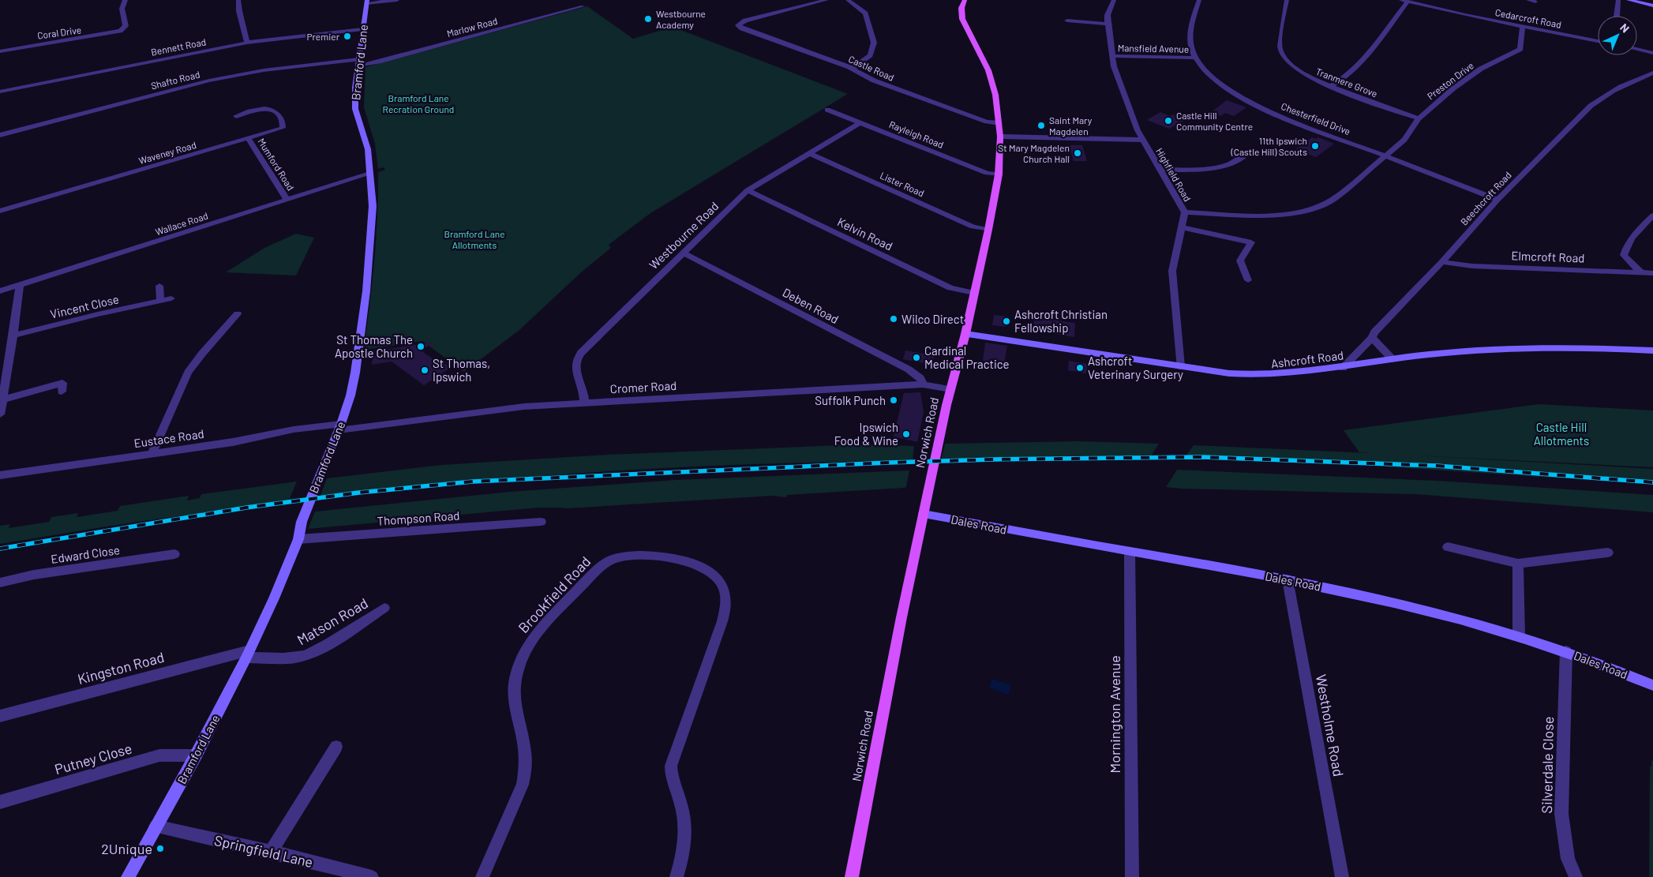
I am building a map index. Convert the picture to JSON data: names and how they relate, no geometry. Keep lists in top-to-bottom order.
{
  "streets": {
    "main road": ["Norwich Road"],
    "street": [
      "Cedarcroft Road",
      "Marlow Road",
      "Coral Drive",
      "Bennett Road",
      "Mansfield Avenue",
      "Bramford Lane",
      "Castle Road",
      "Shafto Road",
      "Preston Drive",
      "Tranmere Grove",
      "Chesterfield Drive",
      "Rayleigh Road",
      "Waveney Road",
      "Mumford Road",
      "Highfield Road",
      "Lister Road",
      "Beechcroft Road",
      "Wallace Road",
      "Kelvin Road",
      "Westbourne Road",
      "Elmcroft Road",
      "Deben Road",
      "Vincent Close",
      "Ashcroft Road",
      "Cromer Road",
      "Eustace Road",
      "Thompson Road",
      "Dales Road",
      "Edward Close",
      "Brookfield Road",
      "Matson Road",
      "Kingston Road",
      "Mornington Avenue",
      "Westholme Road",
      "Putney Close",
      "Silverdale Close",
      "Springfield Lane"
    ]
  },
  "crossings": [
    ["Cedarcroft Road", "Preston Drive"],
    ["Marlow Road", "Bramford Lane"],
    ["Marlow Road", "Shafto Road"],
    ["Bennett Road", "Bramford Lane"],
    ["Mansfield Avenue", "Chesterfield Drive"],
    ["Mansfield Avenue", "Highfield Road"],
    ["Bramford Lane", "Shafto Road"],
    ["Bramford Lane", "Wallace Road"],
    ["Bramford Lane", "Cromer Road"],
    ["Bramford Lane", "Eustace Road"],
    ["Bramford Lane", "Thompson Road"],
    ["Bramford Lane", "Matson Road"],
    ["Bramford Lane", "Kingston Road"],
    ["Bramford Lane", "Putney Close"],
    ["Bramford Lane", "Springfield Lane"],
    ["Castle Road", "Norwich Road"],
    ["Preston Drive", "Tranmere Grove"],
    ["Preston Drive", "Chesterfield Drive"],
    ["Preston Drive", "Highfield Road"],
    ["Chesterfield Drive", "Beechcroft Road"],
    ["Rayleigh Road", "Westbourne Road"],
    ["Rayleigh Road", "Norwich Road"],
    ["Waveney Road", "Mumford Road"],
    ["Mumford Road", "Wallace Road"],
    ["Highfield Road", "Ashcroft Road"],
    ["Lister Road", "Westbourne Road"],
    ["Lister Road", "Norwich Road"],
    ["Beechcroft Road", "Elmcroft Road"],
    ["Beechcroft Road", "Ashcroft Road"],
    ["Kelvin Road", "Westbourne Road"],
    ["Kelvin Road", "Norwich Road"],
    ["Westbourne Road", "Deben Road"],
    ["Westbourne Road", "Cromer Road"],
    ["Deben Road", "Cromer Road"],
    ["Ashcroft Road", "Norwich Road"],
    ["Cromer Road", "Norwich Road"],
    ["Cromer Road", "Eustace Road"],
    ["Norwich Road", "Dales Road"],
    ["Dales Road", "Mornington Avenue"],
    ["Dales Road", "Westholme Road"],
    ["Dales Road", "Silverdale Close"],
    ["Matson Road", "Kingston Road"]
  ],
  "parks": ["Bramford Lane Recration Ground", "Bramford Lane Allotments", "Castle Hill Allotments"],
  "places": [
    "Westbourne Academy",
    "Premier",
    "Castle Hill Community Centre",
    "Saint Mary Magdelen",
    "11th Ipswich (Castle Hill) Scouts",
    "St Mary Magdelen Church Hall",
    "Wilco Direct",
    "Ashcroft Christian Fellowship",
    "St Thomas The Apostle Church",
    "Cardinal Medical Practice",
    "Ashcroft Veterinary Surgery",
    "St Thomas, Ipswich",
    "Suffolk Punch",
    "Ipswich Food & Wine",
    "2Unique"
  ],
  "north": "top right"
}
